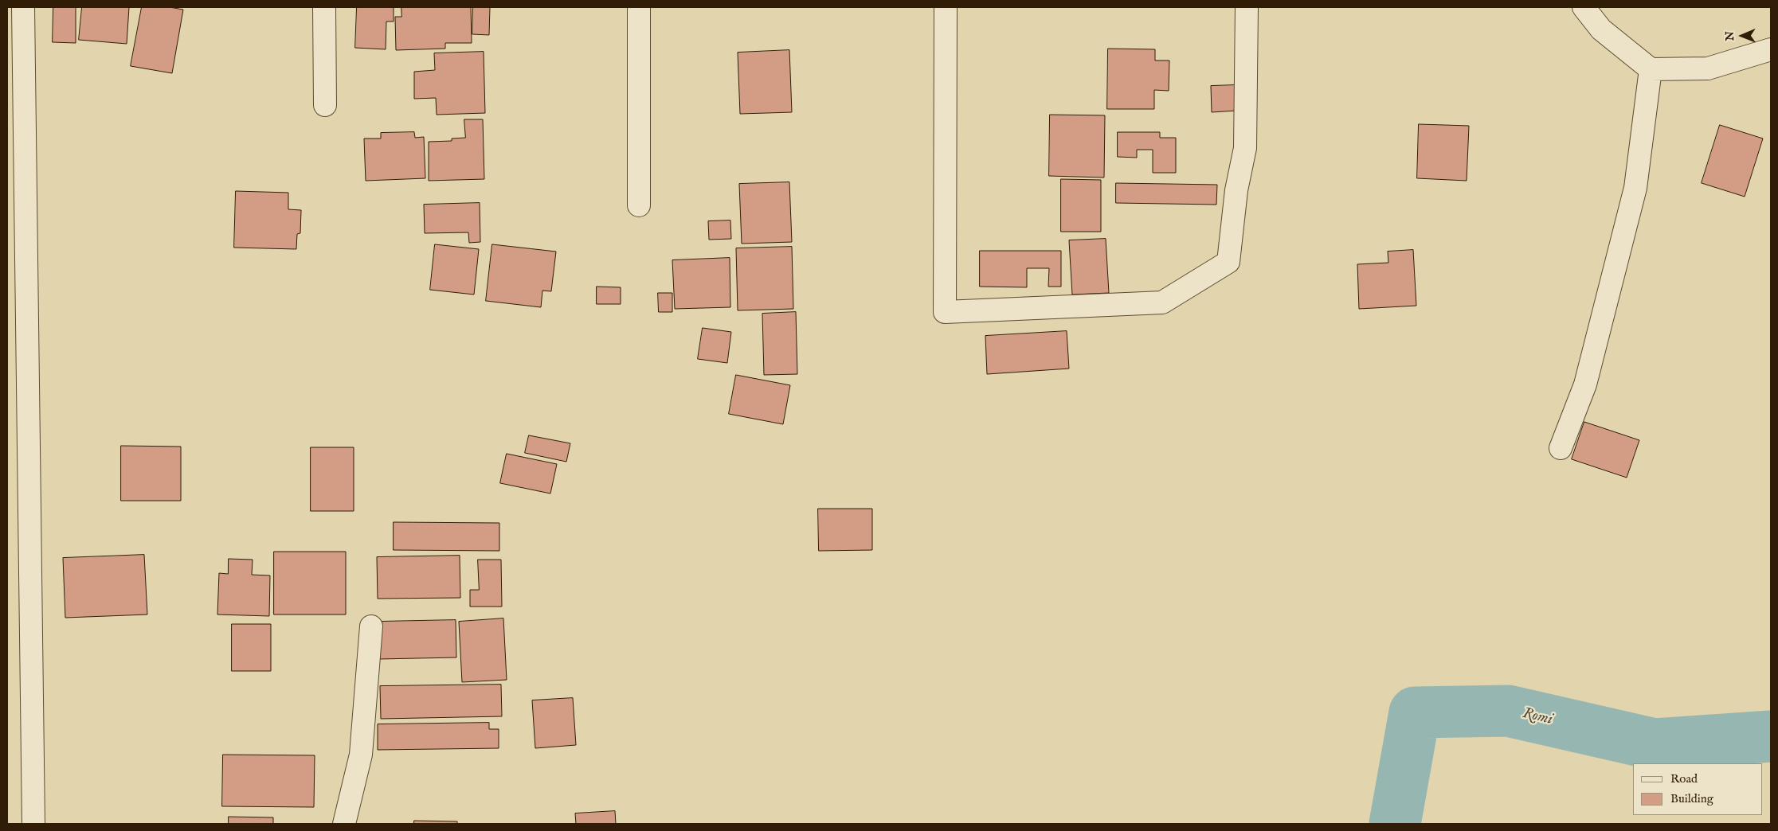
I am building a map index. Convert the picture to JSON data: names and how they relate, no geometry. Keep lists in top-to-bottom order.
{
  "water": ["Romi"],
  "legend": ["Road", "Building"],
  "north": "left"
}
